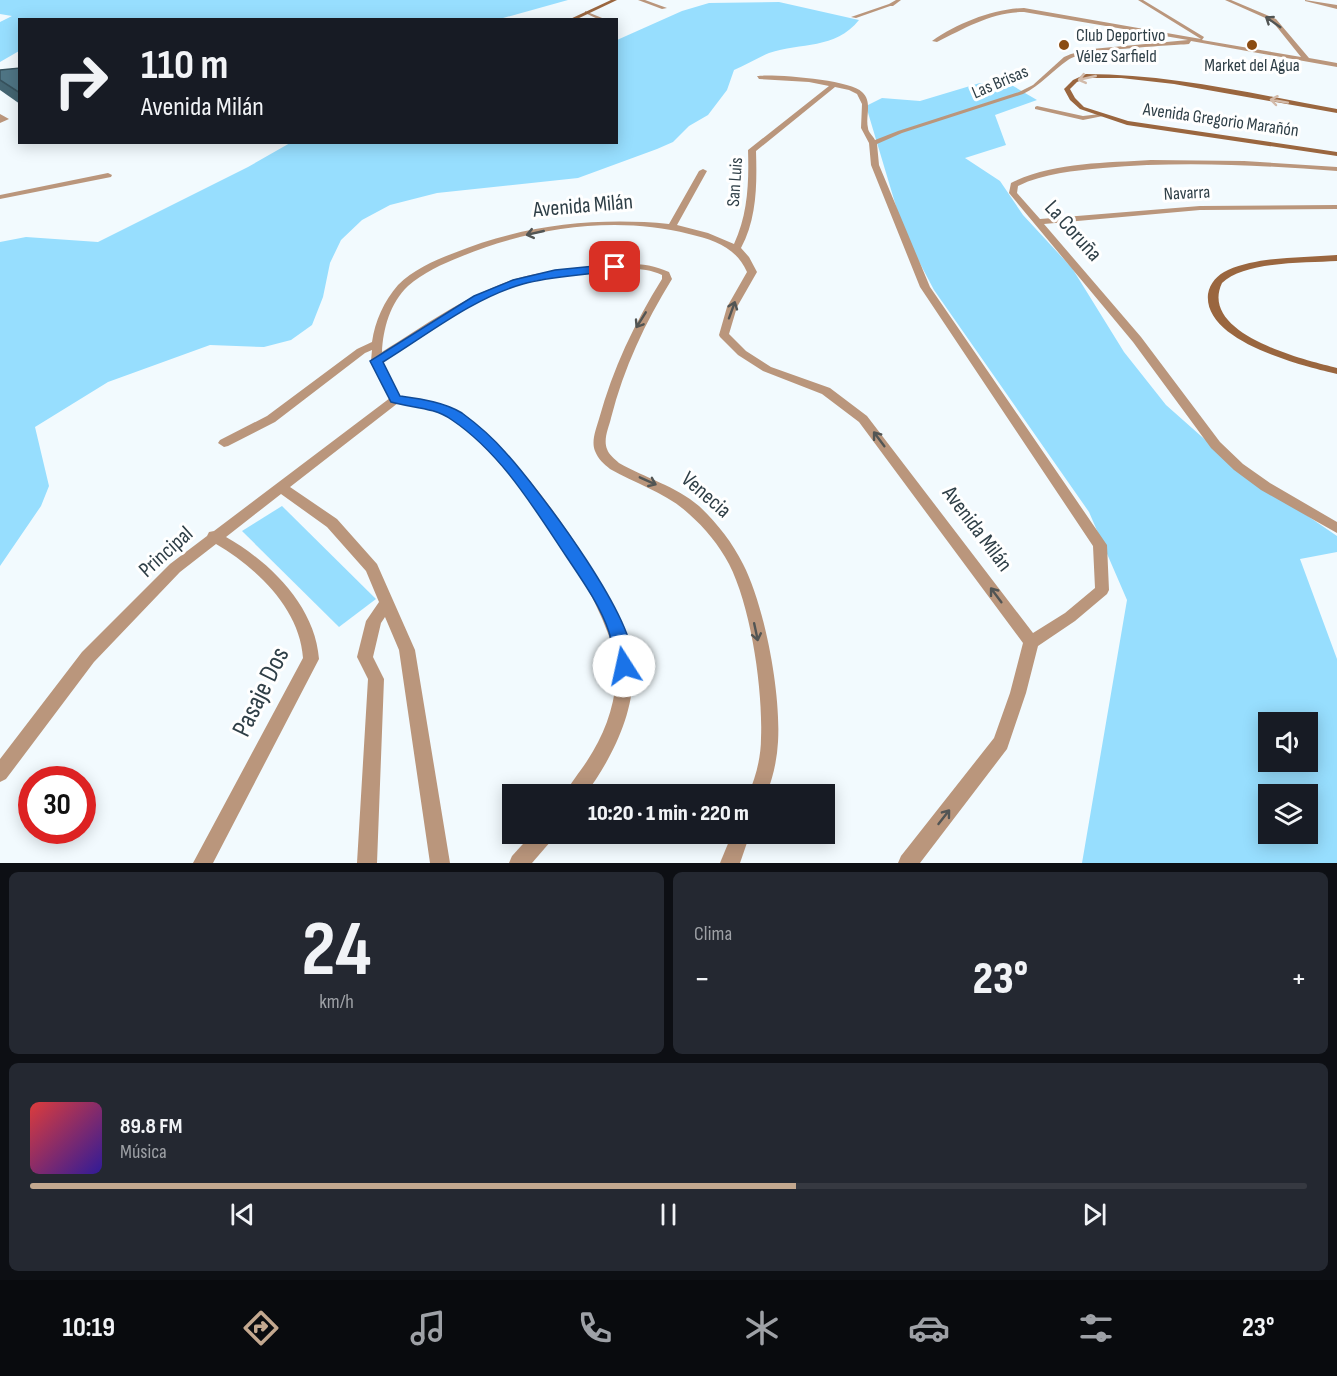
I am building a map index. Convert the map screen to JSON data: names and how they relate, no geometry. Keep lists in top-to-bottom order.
{
  "streets": {
    "street": [
      "Las Brisas",
      "Avenida Gregorio Marañón",
      "San Luis",
      "Navarra",
      "Avenida Milán",
      "La Coruña",
      "Venecia",
      "Principal",
      "Pasaje Dos"
    ]
  },
  "crossings": [
    ["San Luis", "Avenida Milán"],
    ["Navarra", "La Coruña"],
    ["Avenida Milán", "Venecia"],
    ["Principal", "Pasaje Dos"]
  ],
  "places": ["Club Deportivo Vélez Sarfield", "Market del Agua"],
  "page": {
    "turn": ["110 m", "Avenida Milán"],
    "limit": "30",
    "trip": "10:20 · 1 min · 220 m",
    "tile": [
      ["24", "km/h"],
      "Clima"
    ],
    "heat": ["−", "23°", "+"],
    "song": ["89.8 FM", "Música"],
    "tabs": ["10:19", "23°"]
  }
}
